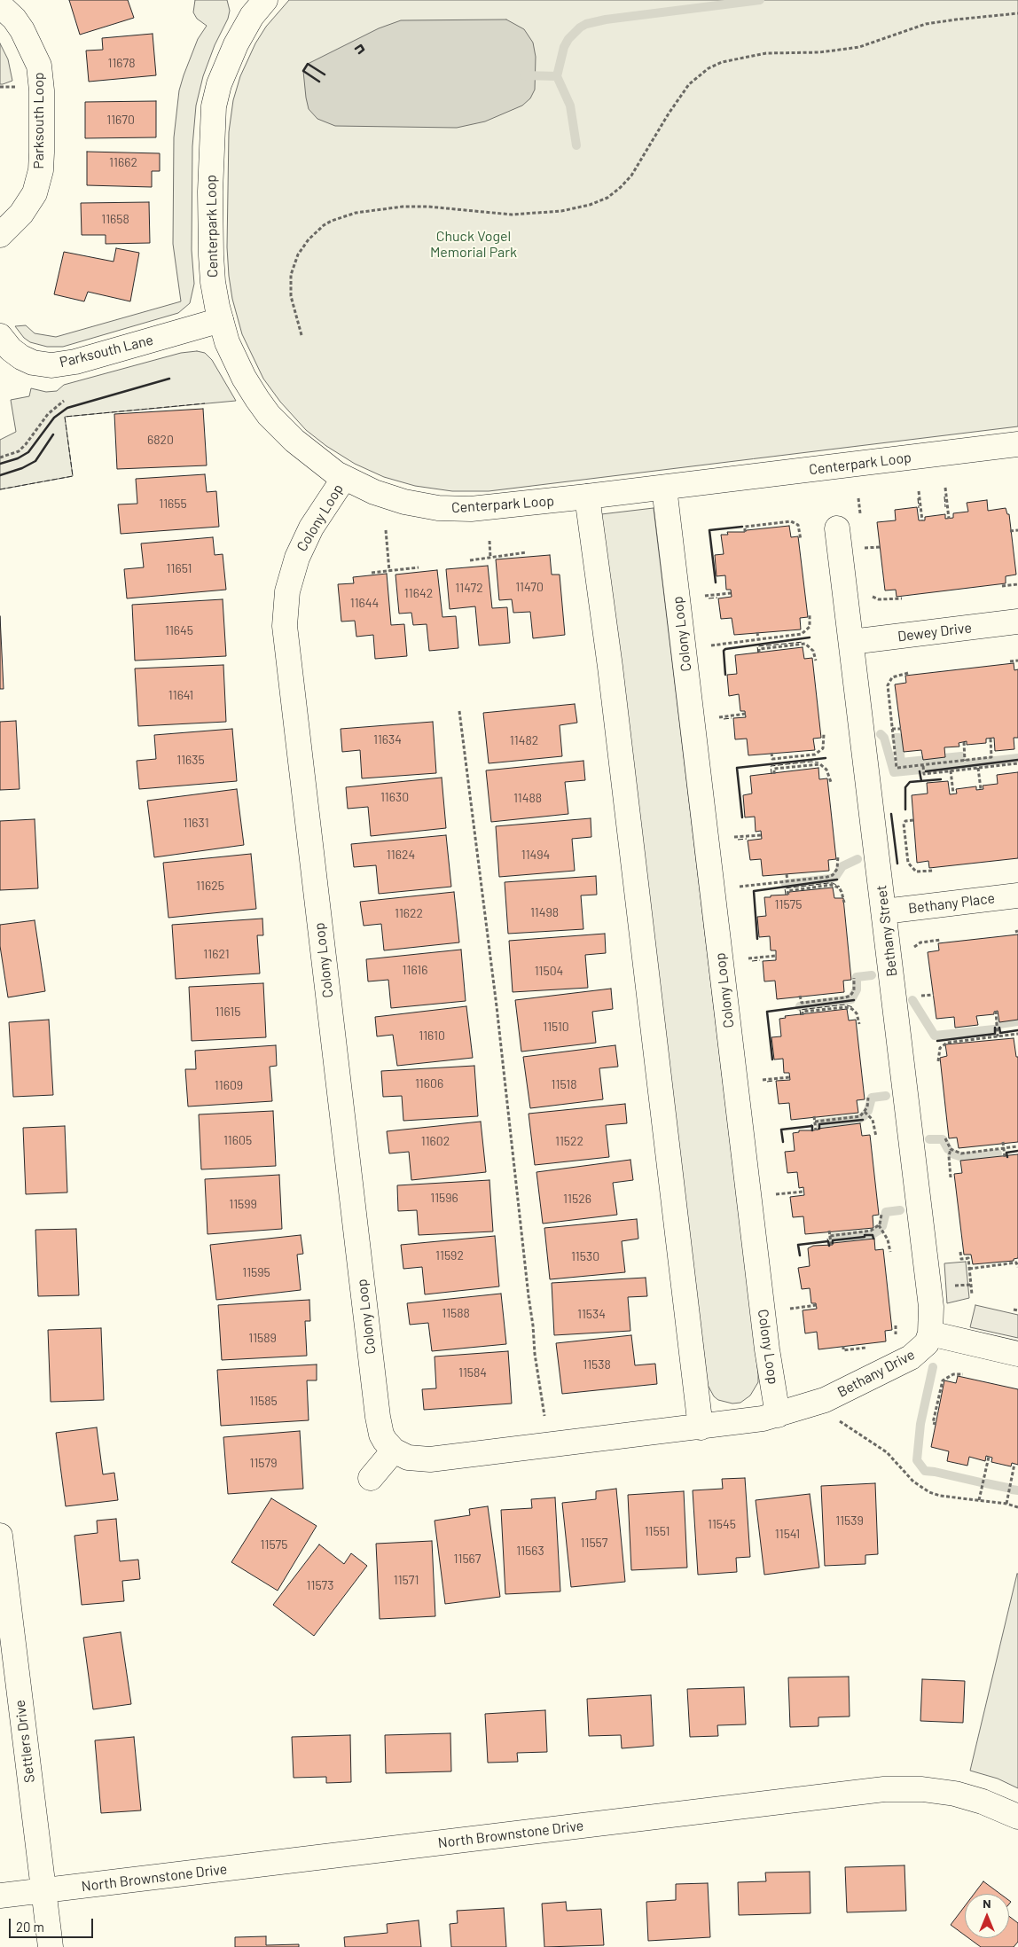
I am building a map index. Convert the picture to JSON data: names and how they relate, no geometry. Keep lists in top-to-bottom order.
{
  "streets": {
    "street": [
      "Parksouth Loop",
      "Centerpark Loop",
      "Parksouth Lane",
      "Colony Loop",
      "Dewey Drive",
      "Bethany Place",
      "Bethany Street",
      "Bethany Drive",
      "Settlers Drive",
      "North Brownstone Drive"
    ]
  },
  "crossings": [
    ["Centerpark Loop", "Parksouth Lane"],
    ["Centerpark Loop", "Colony Loop"],
    ["Colony Loop", "Bethany Drive"],
    ["Dewey Drive", "Bethany Street"],
    ["Bethany Place", "Bethany Street"],
    ["Bethany Street", "Bethany Drive"],
    ["Settlers Drive", "North Brownstone Drive"]
  ],
  "parks": ["Chuck Vogel Memorial Park"],
  "house_numbers": [
    "11678",
    "11670",
    "11662",
    "11658",
    "6820",
    "11655",
    "11651",
    "11470",
    "11472",
    "11642",
    "11644",
    "11645",
    "11641",
    "11634",
    "11482",
    "11635",
    "11630",
    "11488",
    "11631",
    "11624",
    "11494",
    "11625",
    "11575",
    "11498",
    "11622",
    "11621",
    "11616",
    "11504",
    "11615",
    "11510",
    "11610",
    "11606",
    "11518",
    "11609",
    "11605",
    "11602",
    "11522",
    "11596",
    "11526",
    "11599",
    "11592",
    "11530",
    "11595",
    "11588",
    "11534",
    "11589",
    "11538",
    "11584",
    "11585",
    "11579",
    "11539",
    "11545",
    "11551",
    "11541",
    "11557",
    "11575",
    "11563",
    "11567",
    "11571",
    "11573"
  ],
  "scale_bar": "20 m",
  "north": "top"
}
